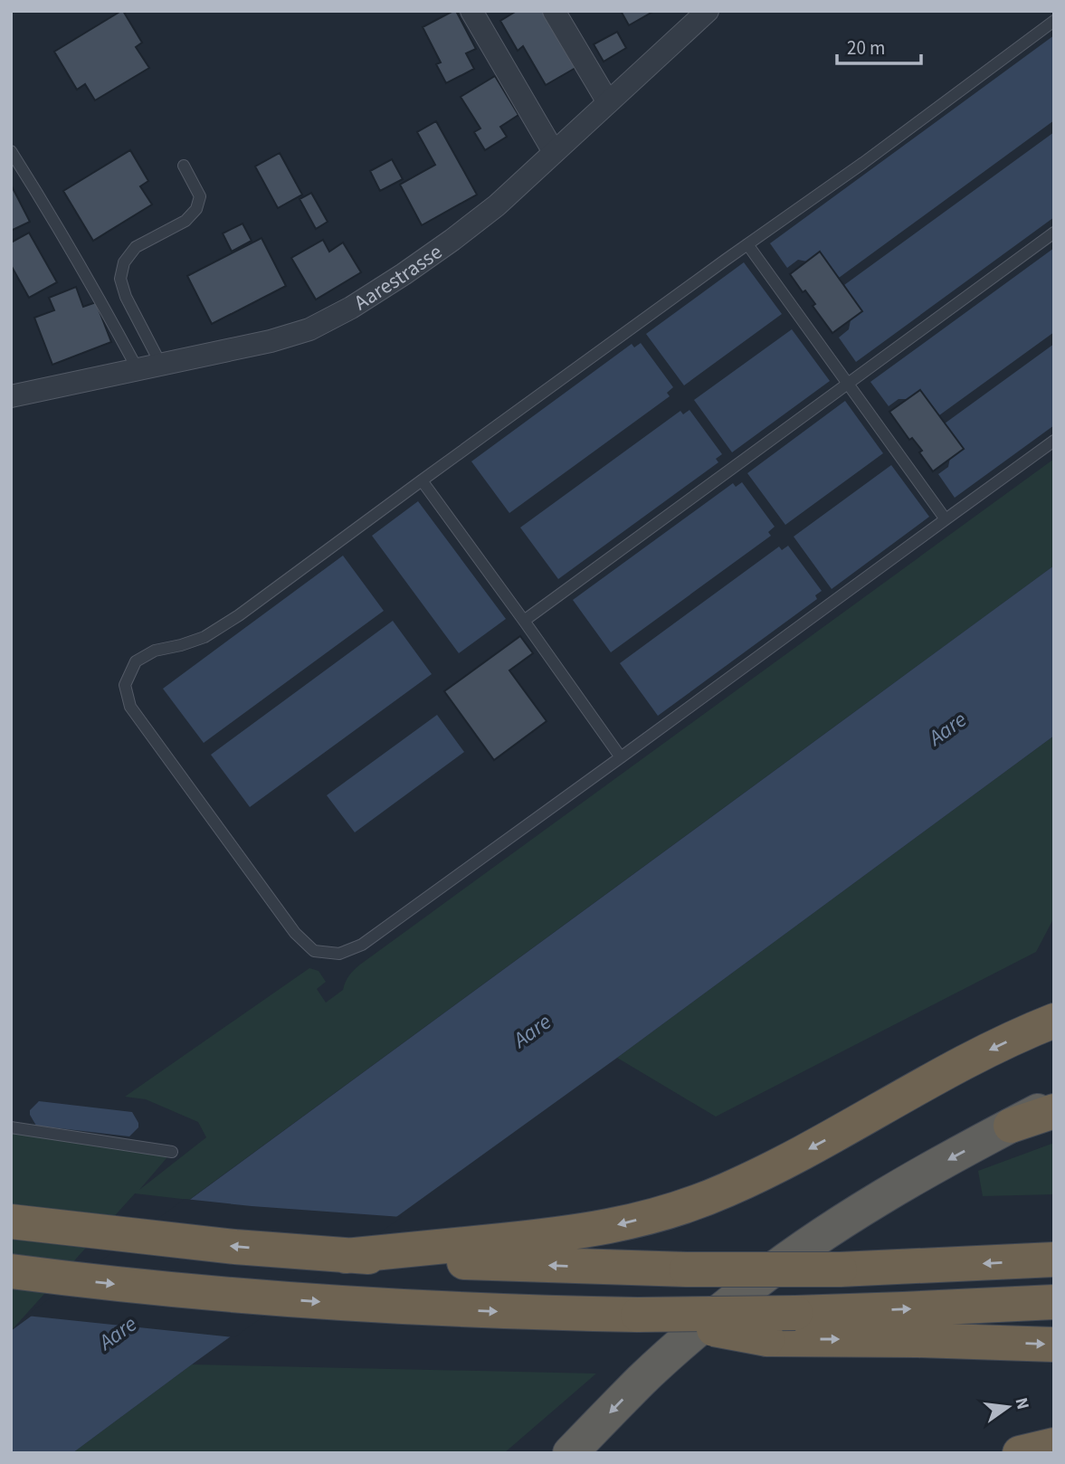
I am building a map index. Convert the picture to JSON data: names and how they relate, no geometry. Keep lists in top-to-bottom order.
{
  "streets": {
    "street": ["Aarestrasse"]
  },
  "water": ["Aare"],
  "scale_bar": "20 m",
  "north": "right"
}
